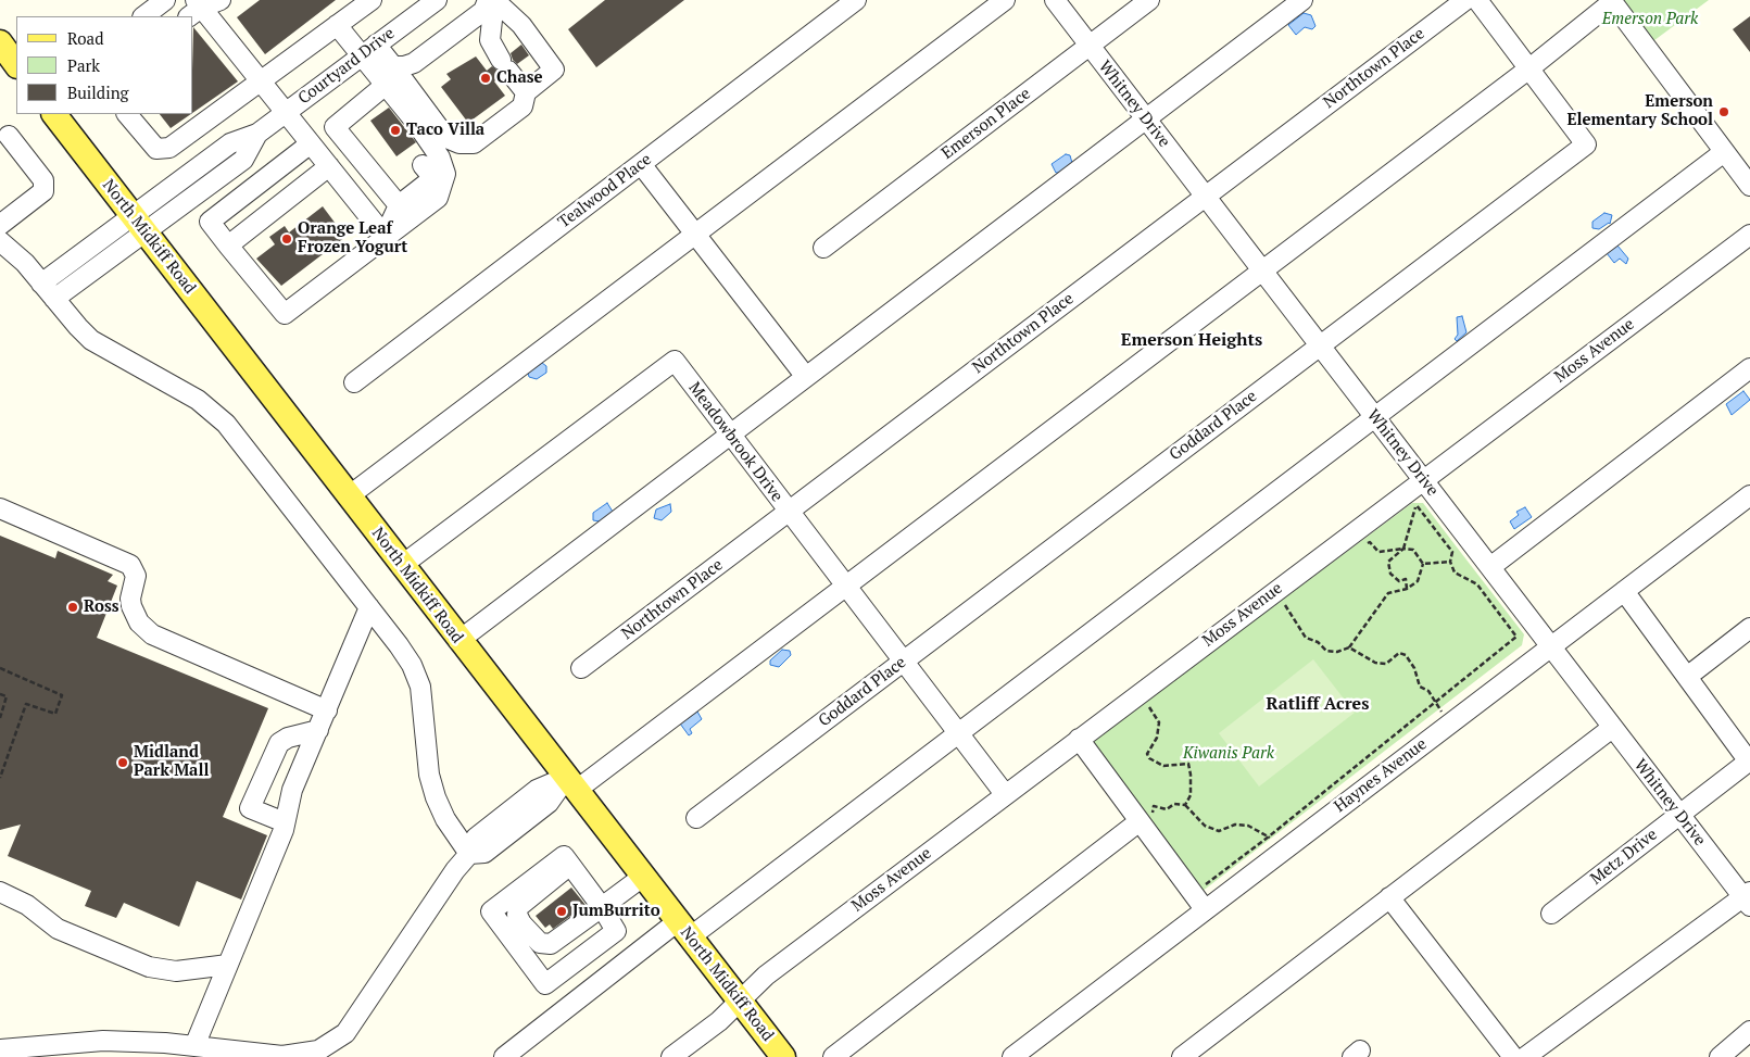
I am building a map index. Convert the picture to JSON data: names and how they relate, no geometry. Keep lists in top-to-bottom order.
{
  "streets": {
    "main road": ["North Midkiff Road"],
    "street": [
      "Courtyard Drive",
      "Northtown Place",
      "Whitney Drive",
      "Emerson Place",
      "Tealwood Place",
      "Moss Avenue",
      "Goddard Place",
      "Meadowbrook Drive",
      "Haynes Avenue",
      "Metz Drive"
    ]
  },
  "crossings": [
    ["Courtyard Drive", "North Midkiff Road"],
    ["Northtown Place", "Whitney Drive"],
    ["Northtown Place", "Meadowbrook Drive"],
    ["Whitney Drive", "Emerson Place"],
    ["Whitney Drive", "Moss Avenue"],
    ["Whitney Drive", "Goddard Place"],
    ["Whitney Drive", "Haynes Avenue"],
    ["Whitney Drive", "Metz Drive"],
    ["North Midkiff Road", "Moss Avenue"],
    ["North Midkiff Road", "Meadowbrook Drive"],
    ["Moss Avenue", "Meadowbrook Drive"],
    ["Goddard Place", "Meadowbrook Drive"]
  ],
  "districts": ["Emerson Heights", "Ratliff Acres"],
  "parks": ["Emerson Park", "Kiwanis Park"],
  "places": [
    "Chase",
    "Emerson Elementary School",
    "Taco Villa",
    "Orange Leaf Frozen Yogurt",
    "Ross",
    "Midland Park Mall",
    "JumBurrito"
  ],
  "legend": ["Road", "Park", "Building"]
}
